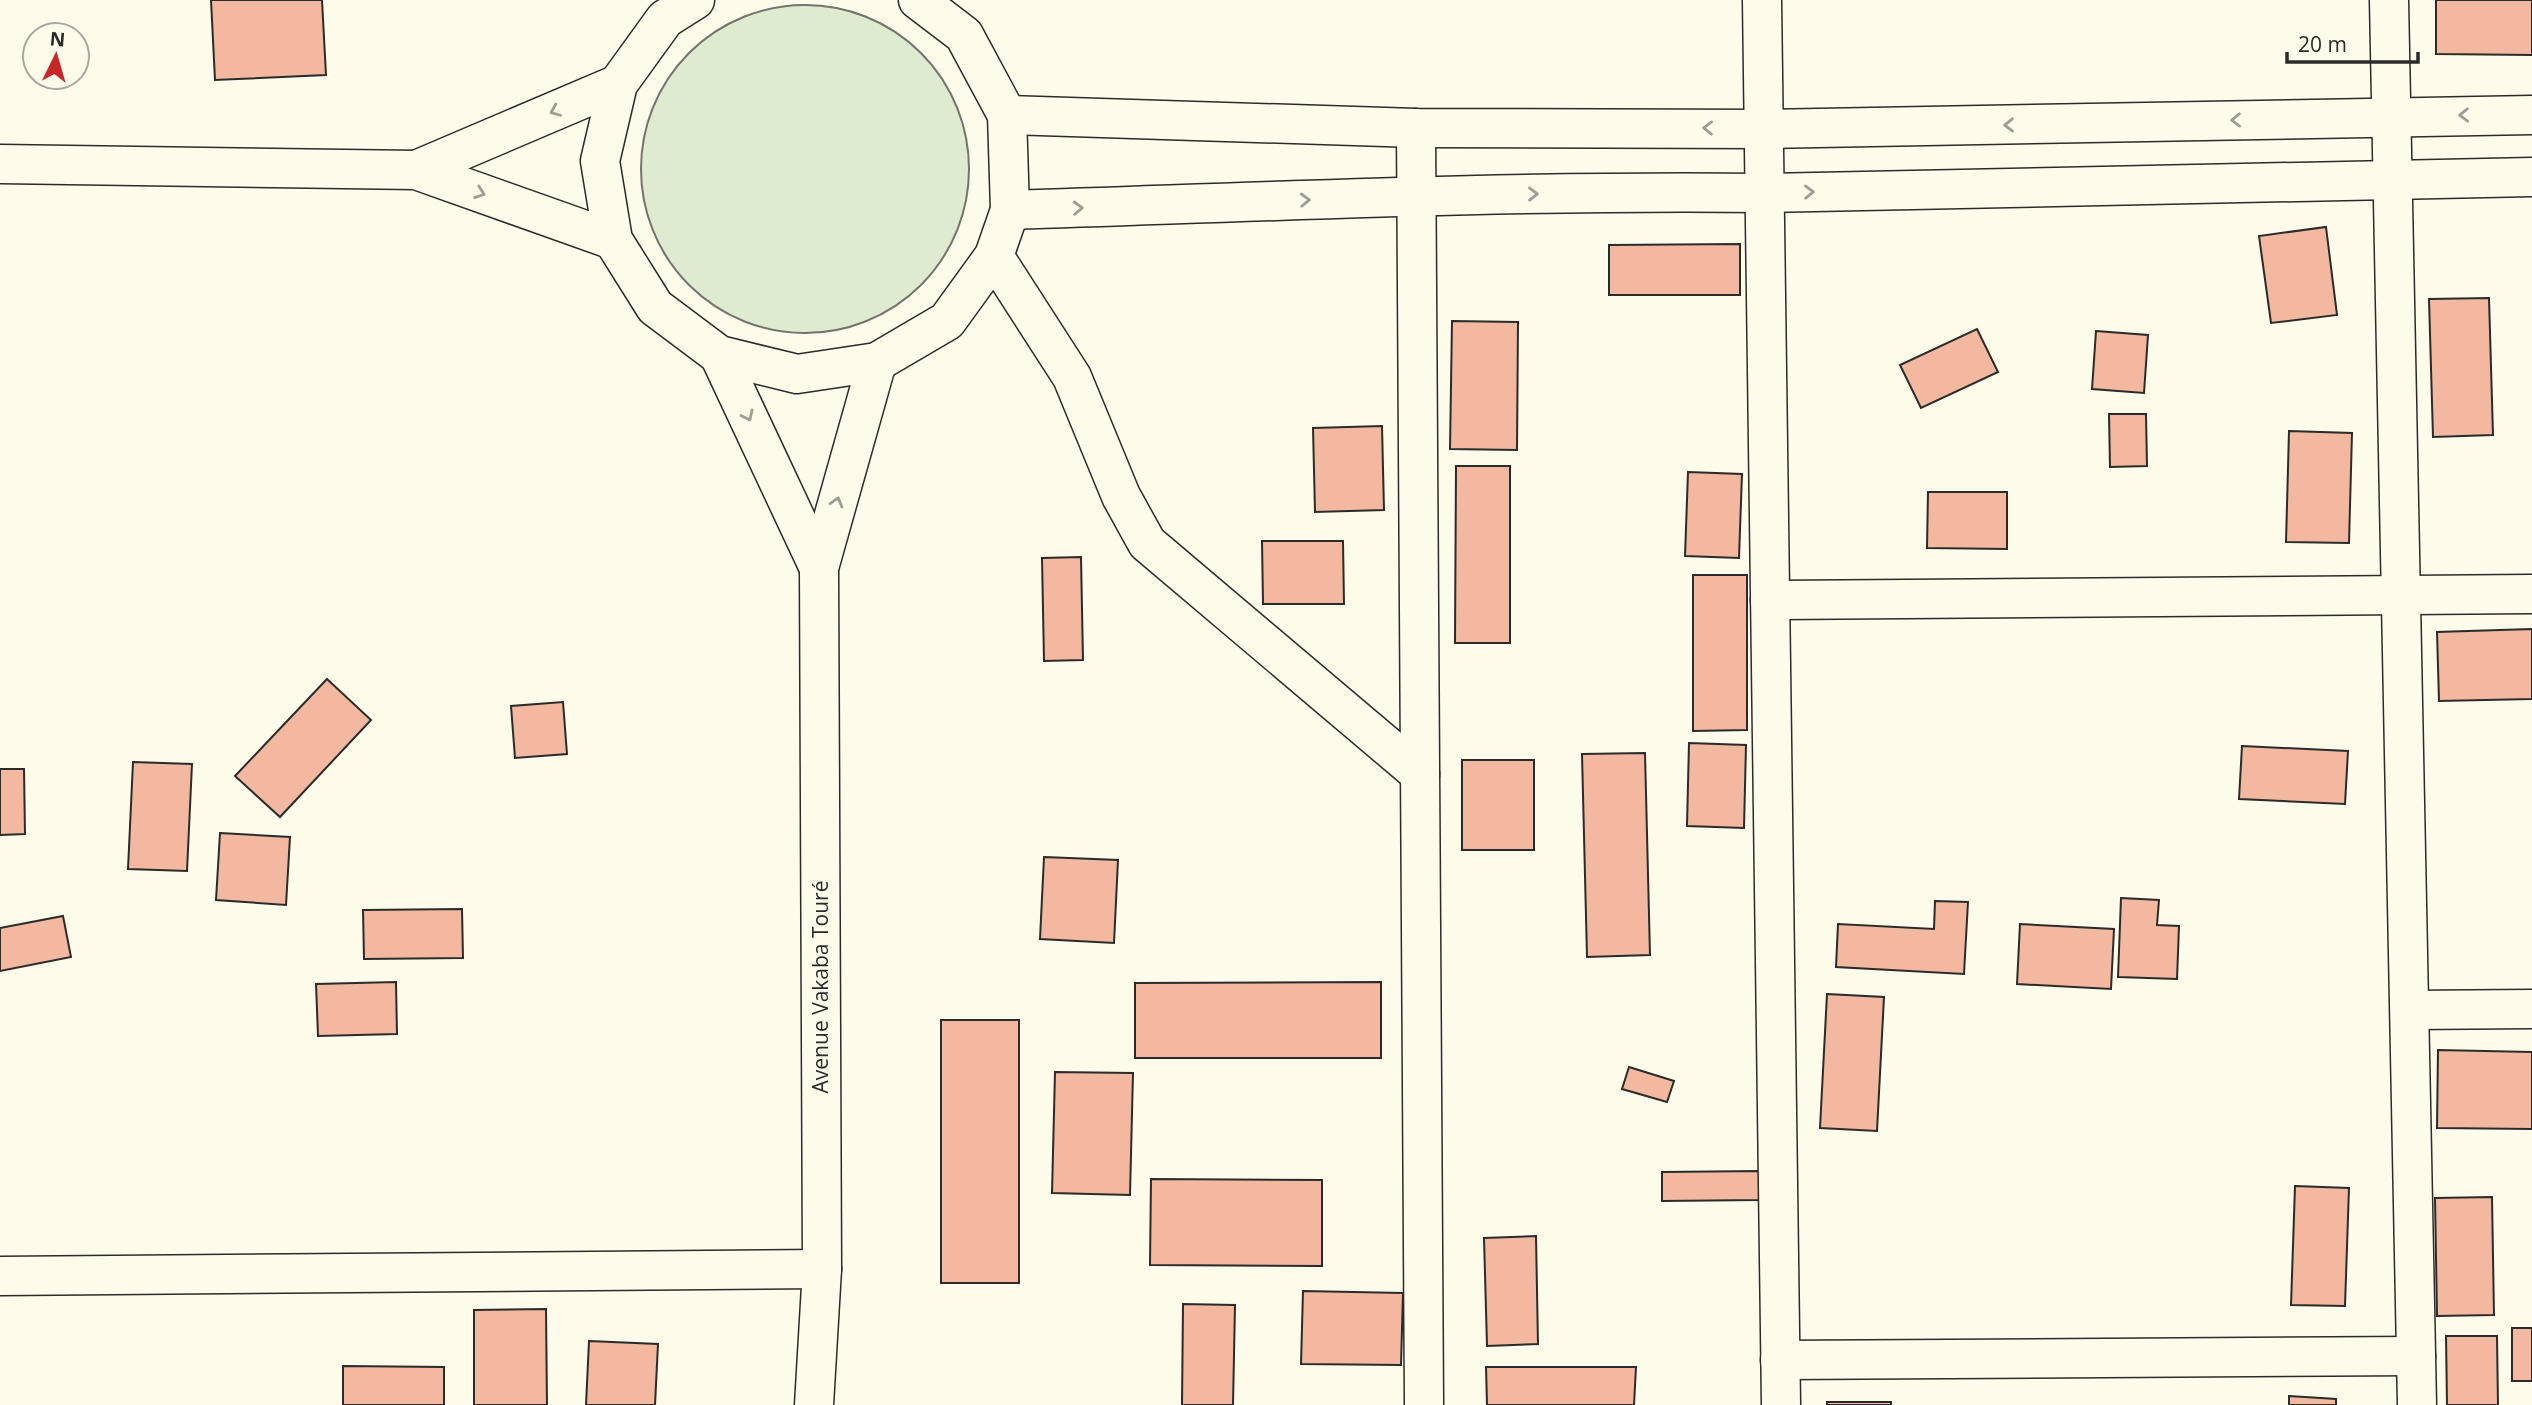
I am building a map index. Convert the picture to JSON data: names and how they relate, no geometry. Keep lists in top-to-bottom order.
{
  "streets": {
    "street": ["Avenue Vakaba Touré"]
  },
  "scale_bar": "20 m",
  "north": "top"
}
